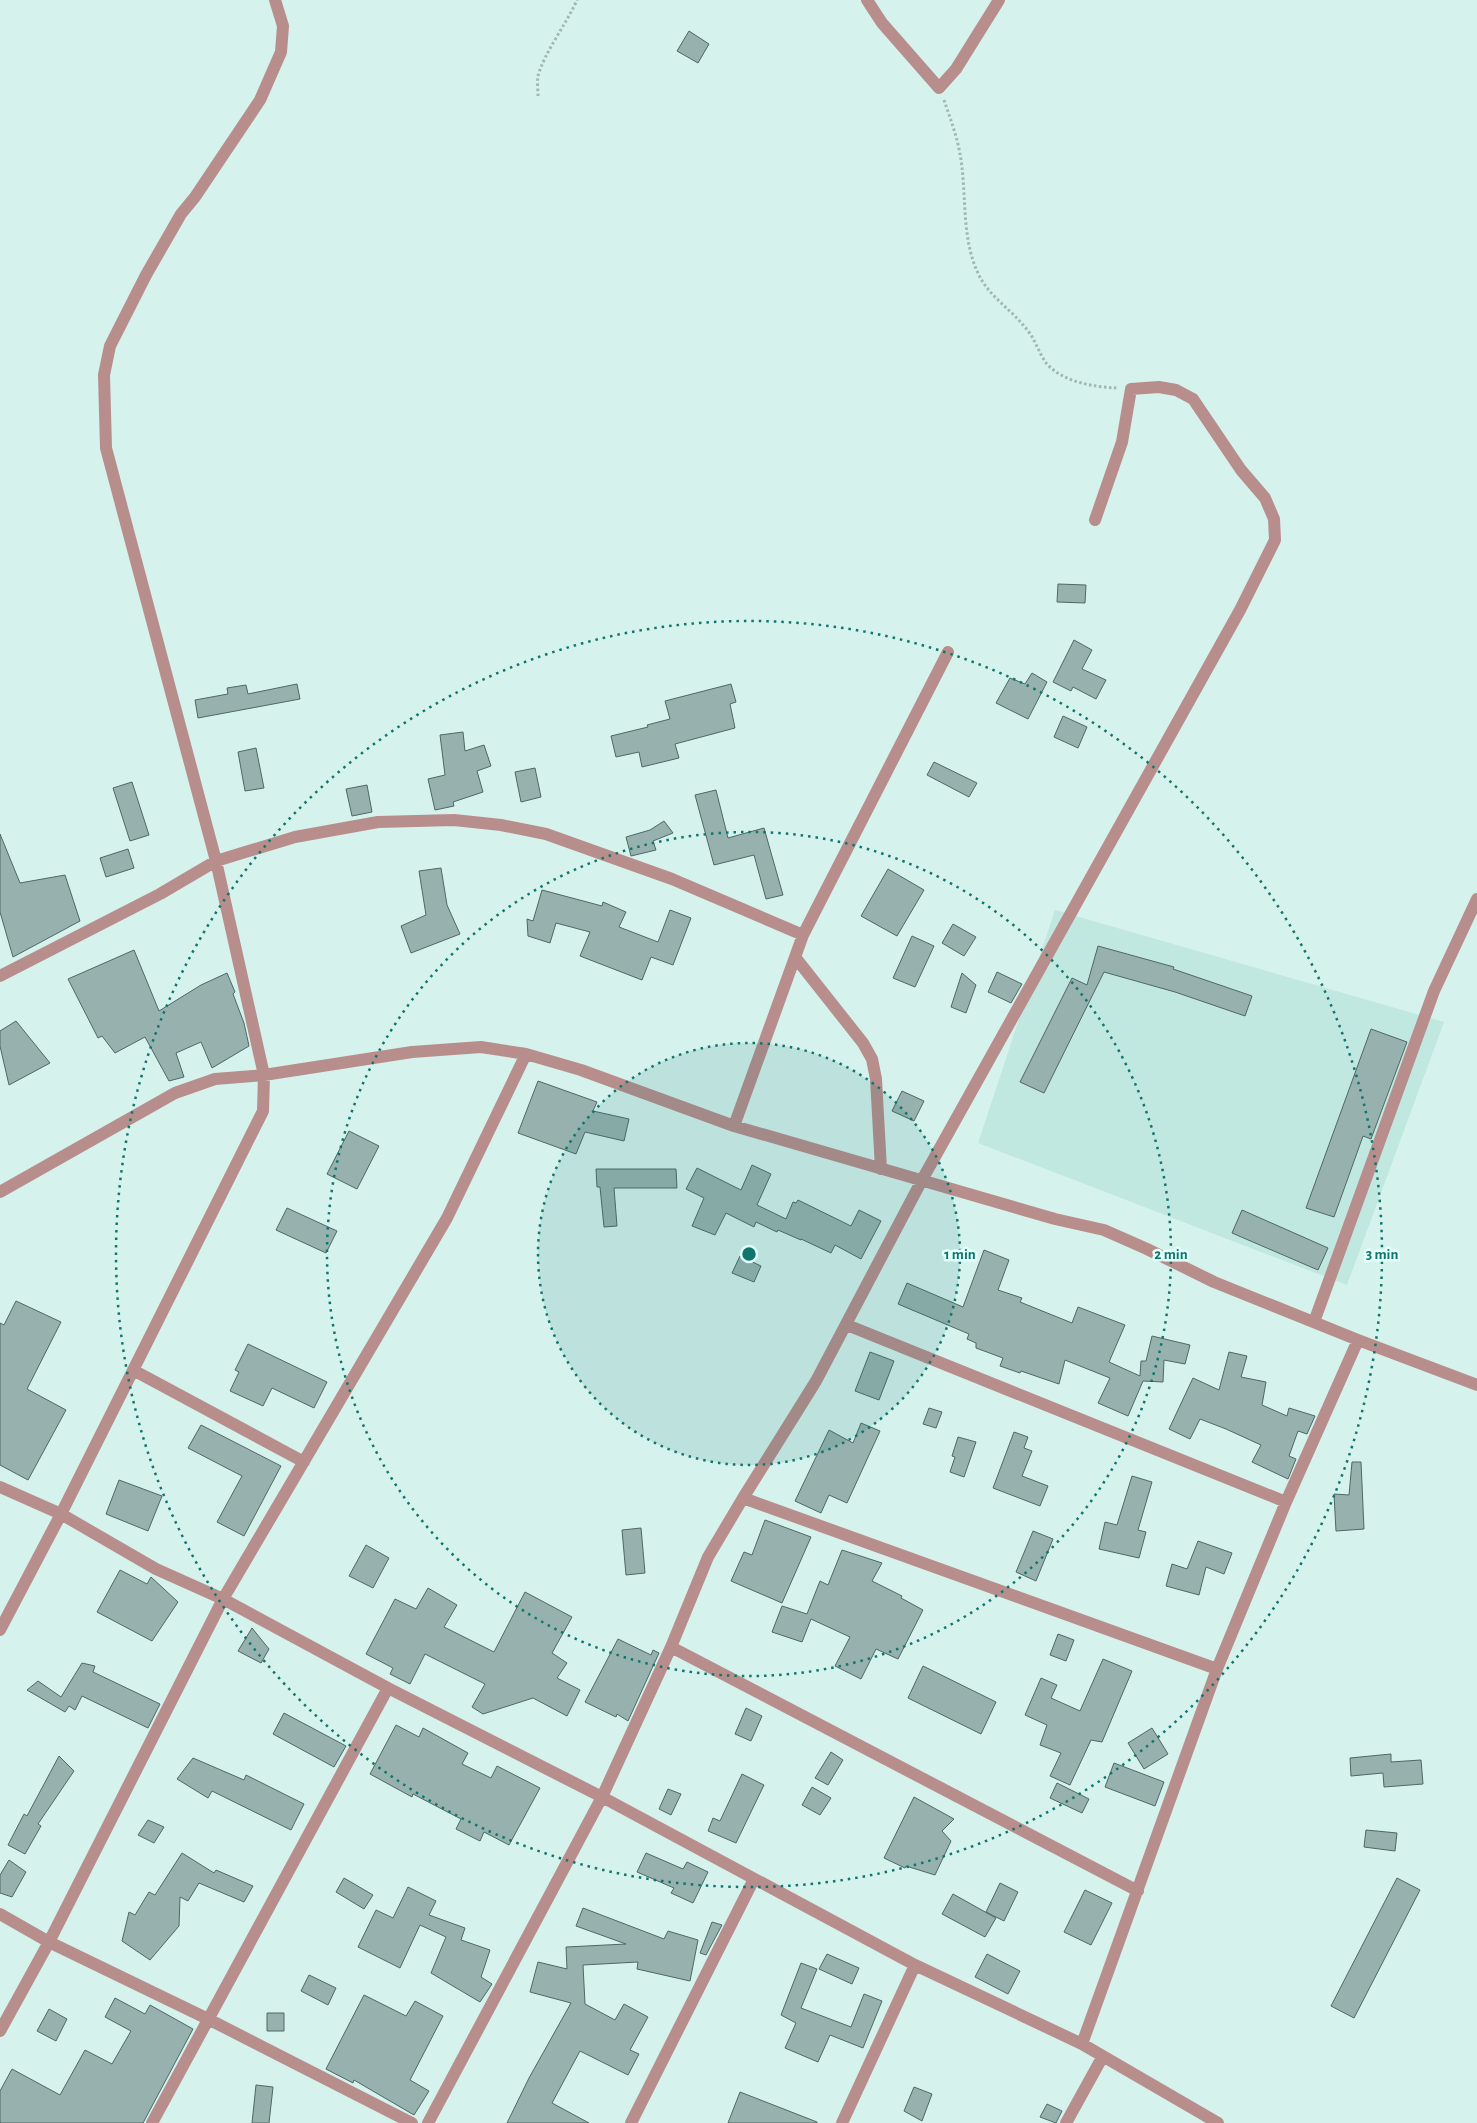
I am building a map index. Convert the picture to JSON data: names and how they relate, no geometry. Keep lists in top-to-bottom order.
{
  "rings": ["1 min", "2 min", "3 min"]
}
